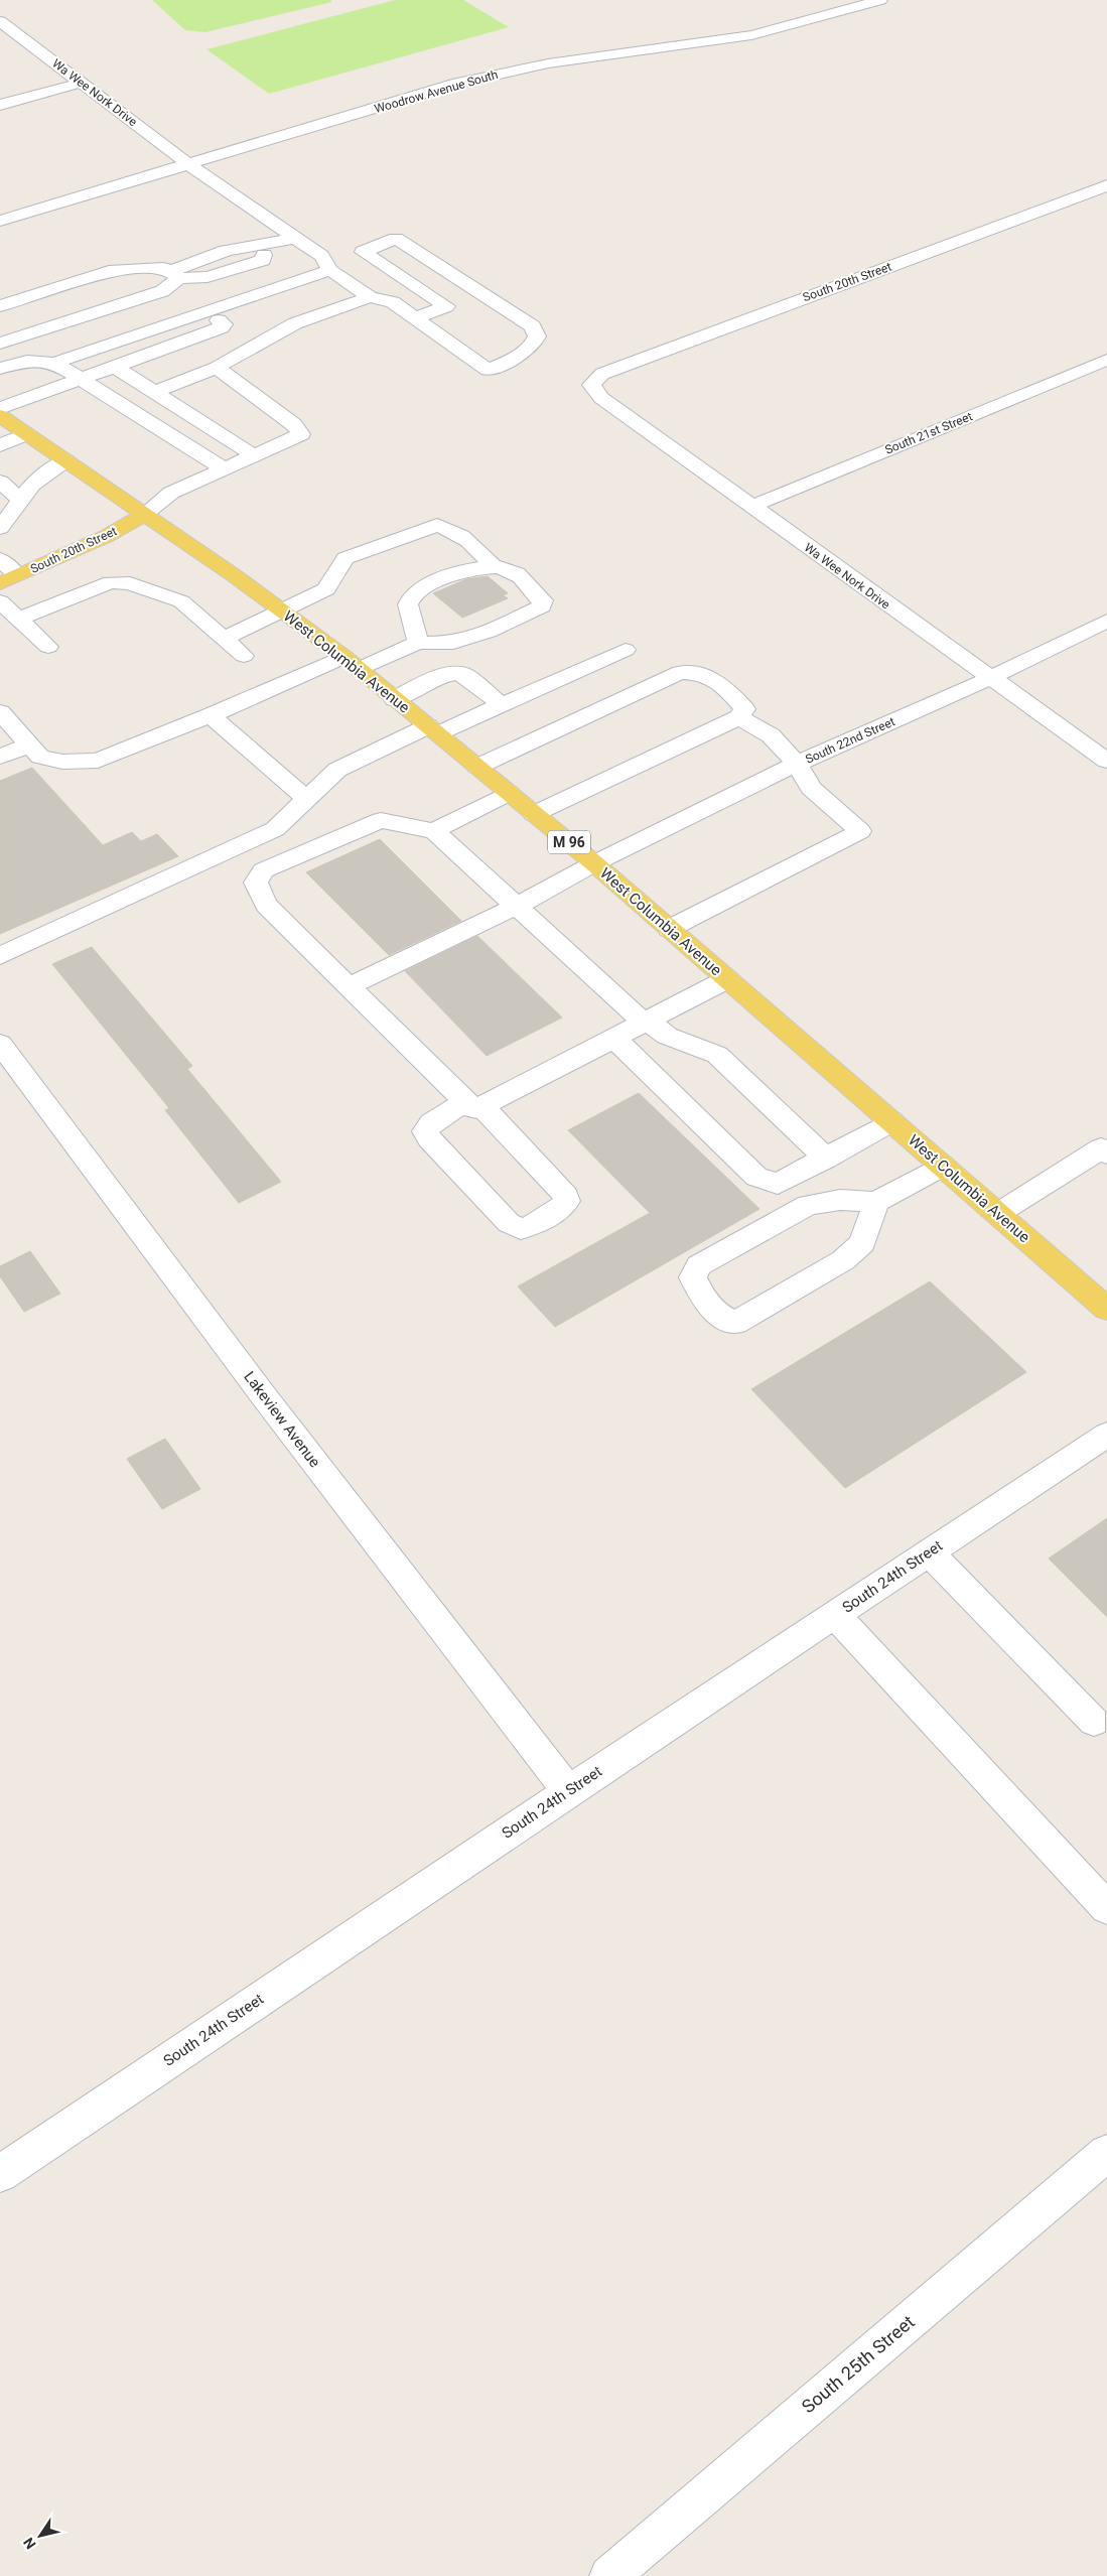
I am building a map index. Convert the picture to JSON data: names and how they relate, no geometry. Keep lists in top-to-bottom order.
{
  "streets": {
    "main road": ["South 20th Street", "West Columbia Avenue", "M 96"],
    "street": [
      "Woodrow Avenue South",
      "Wa Wee Nork Drive",
      "South 21st Street",
      "South 22nd Street",
      "Lakeview Avenue",
      "South 24th Street",
      "South 25th Street"
    ]
  },
  "crossings": [
    ["Woodrow Avenue South", "Wa Wee Nork Drive"],
    ["Wa Wee Nork Drive", "South 20th Street"],
    ["Wa Wee Nork Drive", "South 21st Street"],
    ["Wa Wee Nork Drive", "South 22nd Street"],
    ["South 20th Street", "West Columbia Avenue"],
    ["West Columbia Avenue", "South 22nd Street"],
    ["Lakeview Avenue", "South 24th Street"]
  ],
  "north": "bottom left"
}
